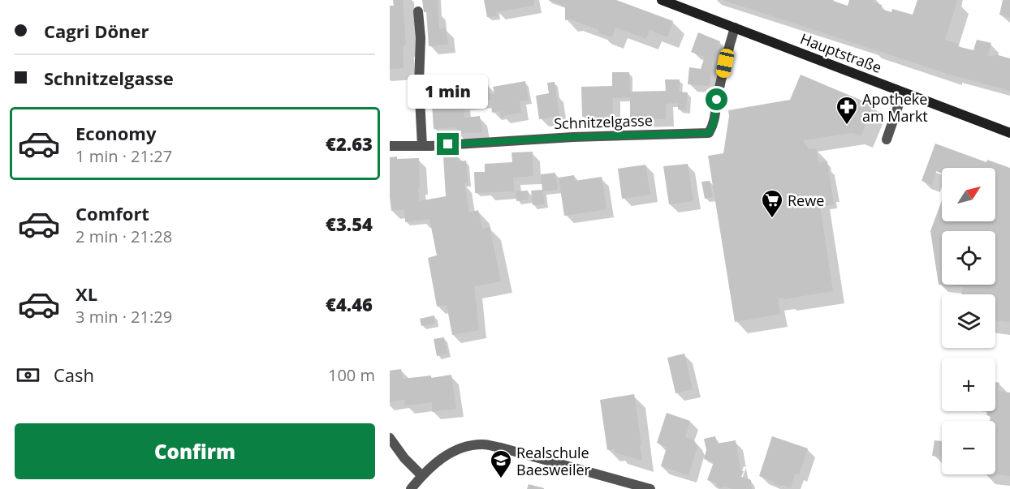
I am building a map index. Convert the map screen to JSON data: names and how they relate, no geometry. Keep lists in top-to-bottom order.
{
  "streets": {
    "main road": ["Hauptstraße"],
    "street": ["Schnitzelgasse"]
  },
  "crossings": [
    ["Hauptstraße", "Schnitzelgasse"]
  ],
  "places": {
    "pharmacy": ["Apotheke am Markt"],
    "supermarket": ["Rewe"],
    "school or university": ["Realschule Baesweiler"]
  },
  "north": "top right",
  "page": {
    "banner": ["Cagri Döner", "Schnitzelgasse"],
    "bubble": "1 min",
    "list": [
      {
        "name": "Economy",
        "note": "1 min · 21:27",
        "value": "€2.63"
      },
      {
        "name": "Comfort",
        "note": "2 min · 21:28",
        "value": "€3.54"
      },
      {
        "name": "XL",
        "note": "3 min · 21:29",
        "value": "€4.46"
      }
    ],
    "map_buttons": ["+", "−"],
    "pay": ["Cash", "100 m"],
    "buttons": "Confirm"
  }
}
